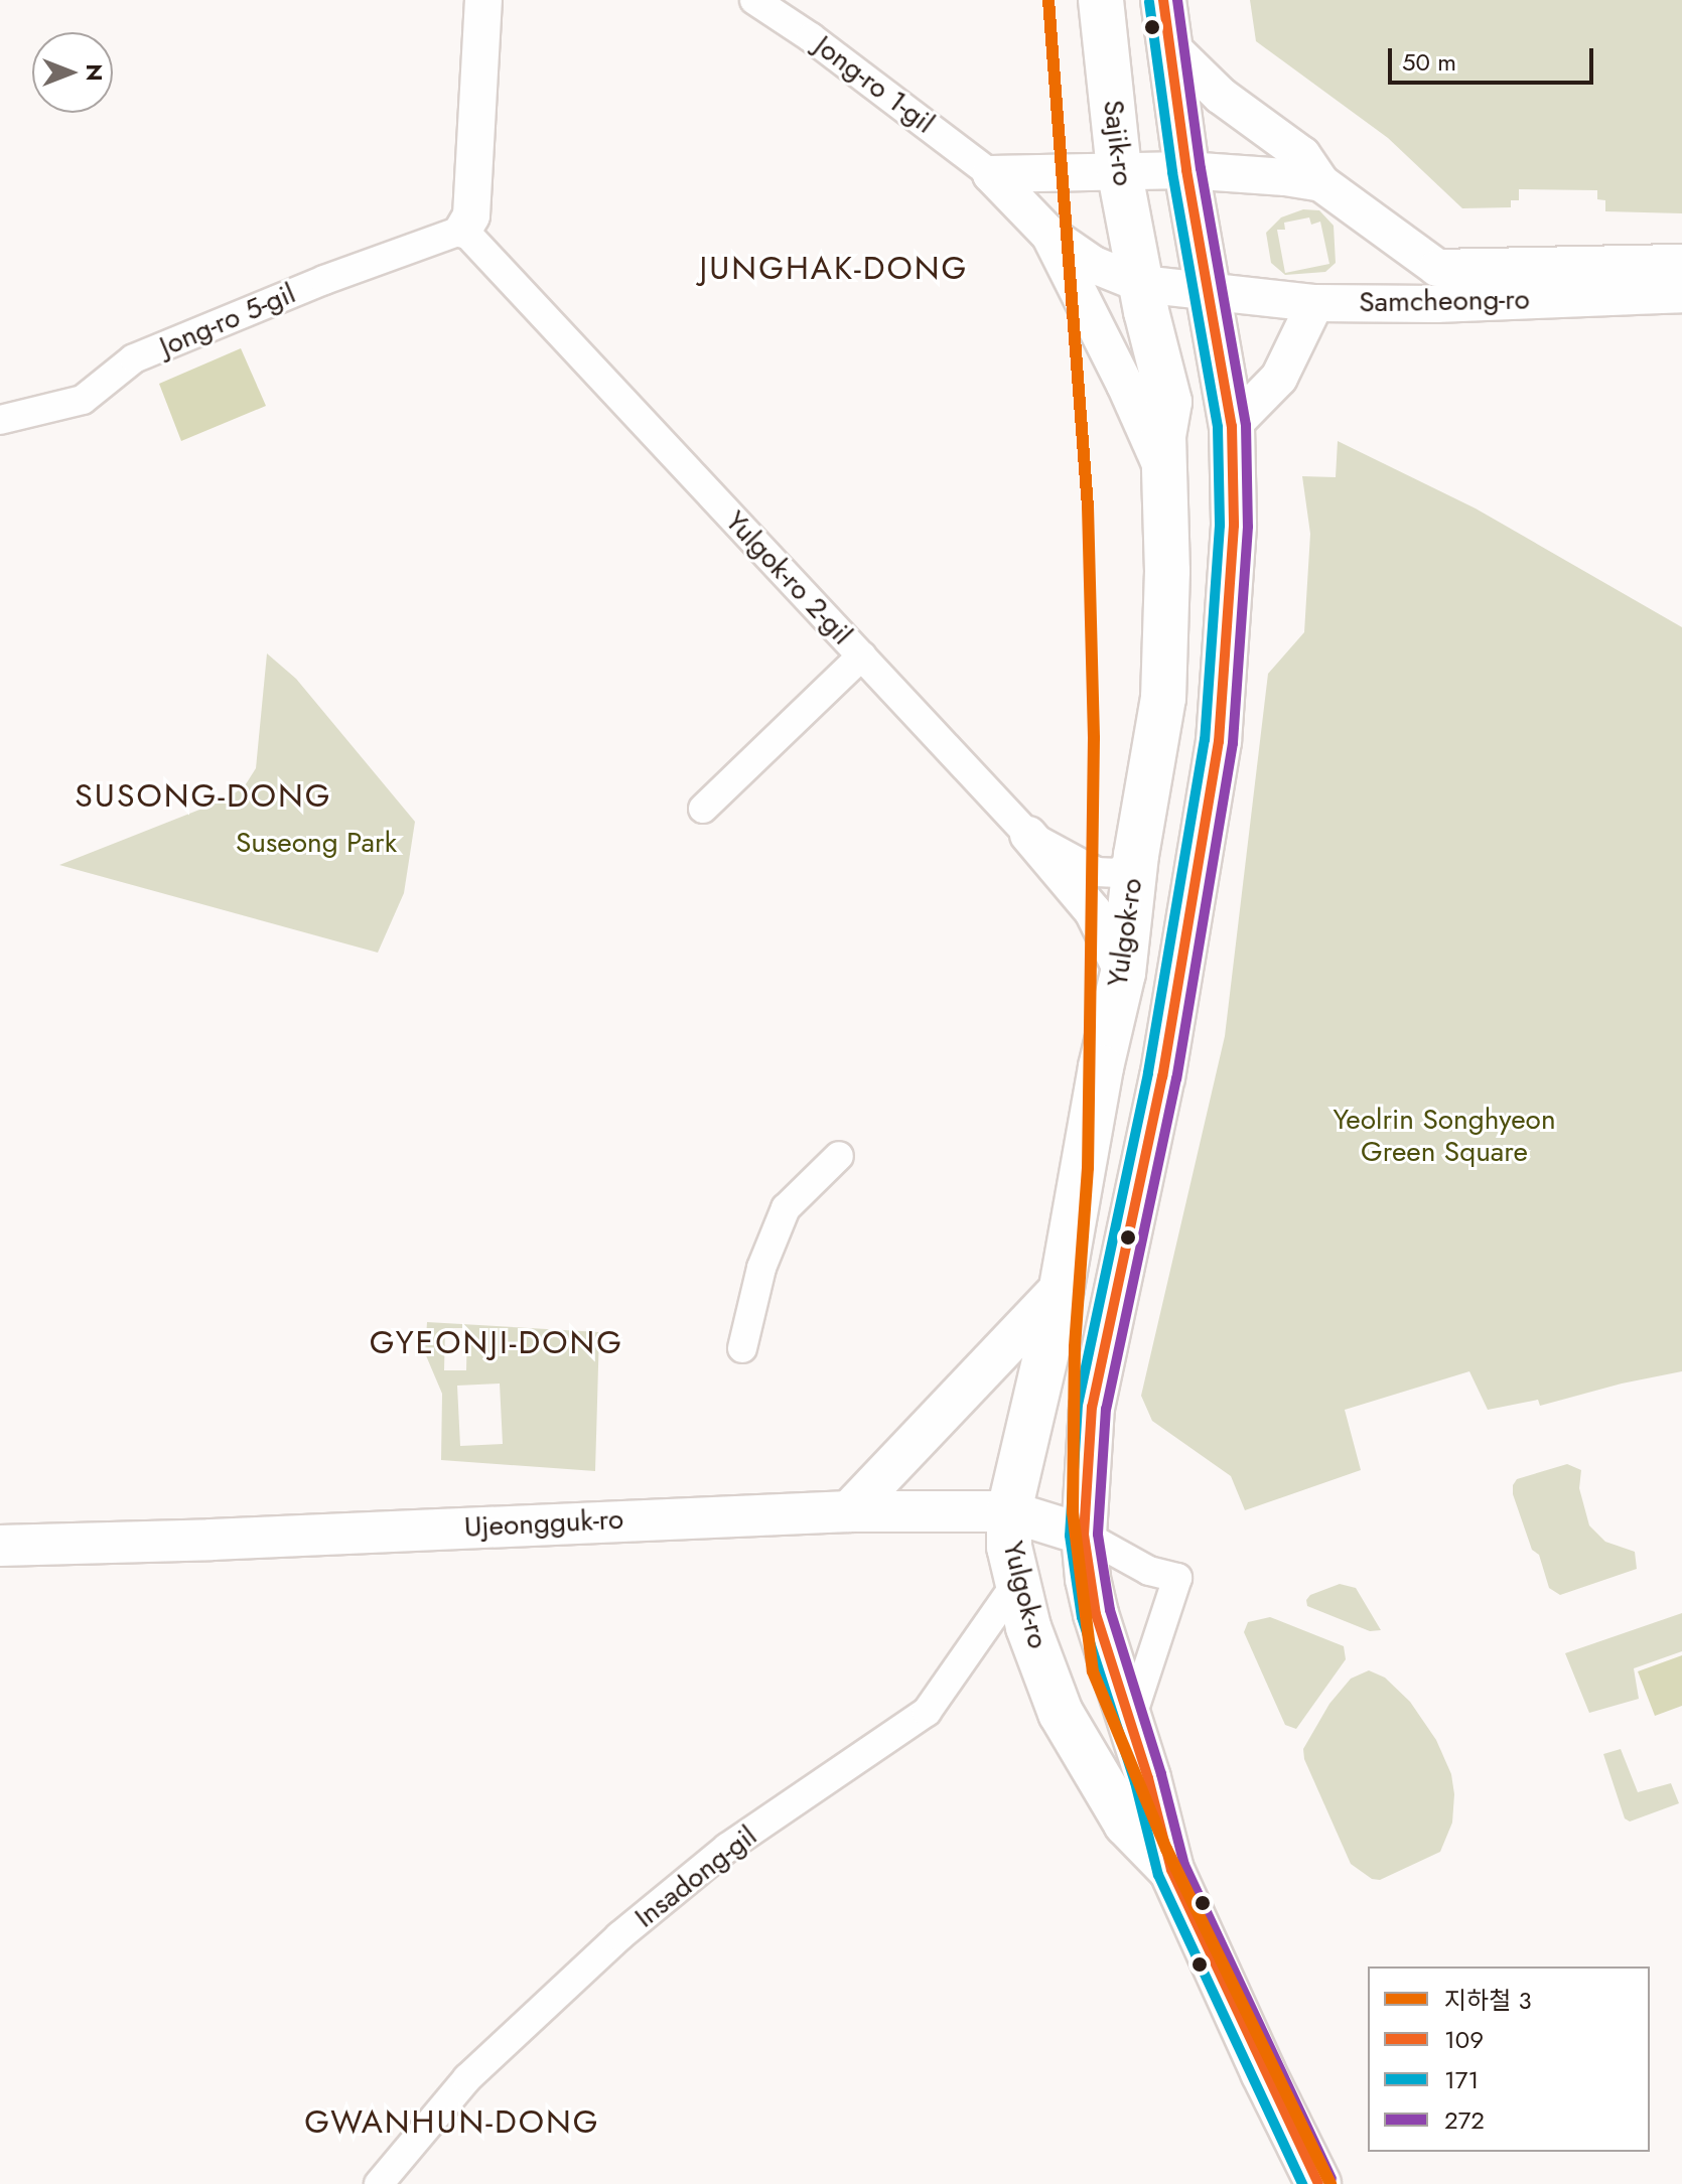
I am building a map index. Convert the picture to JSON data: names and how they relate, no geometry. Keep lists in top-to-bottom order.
{
  "streets": {
    "main road": ["Sajik-ro", "Yulgok-ro", "Ujeongguk-ro"],
    "street": [
      "Jong-ro 1-gil",
      "Samcheong-ro",
      "Jong-ro 5-gil",
      "Yulgok-ro 2-gil",
      "Insadong-gil"
    ]
  },
  "crossings": [
    ["Sajik-ro", "Samcheong-ro"],
    ["Sajik-ro", "Yulgok-ro"],
    ["Samcheong-ro", "Yulgok-ro"],
    ["Jong-ro 5-gil", "Yulgok-ro 2-gil"],
    ["Yulgok-ro 2-gil", "Yulgok-ro"],
    ["Yulgok-ro", "Ujeongguk-ro"],
    ["Yulgok-ro", "Insadong-gil"]
  ],
  "districts": [
    "JUNGHAK-DONG",
    "SUSONG-DONG",
    "GYEONJI-DONG",
    "GWANHUN-DONG"
  ],
  "parks": ["Suseong Park", "Yeolrin Songhyeon Green Square"],
  "lines": [
    "metro line 3",
    "transit line 109",
    "transit line 272",
    "transit line 171"
  ],
  "legend": [
    "지하철 3",
    "109",
    "171",
    "272"
  ],
  "scale_bar": "50 m",
  "north": "right"
}
